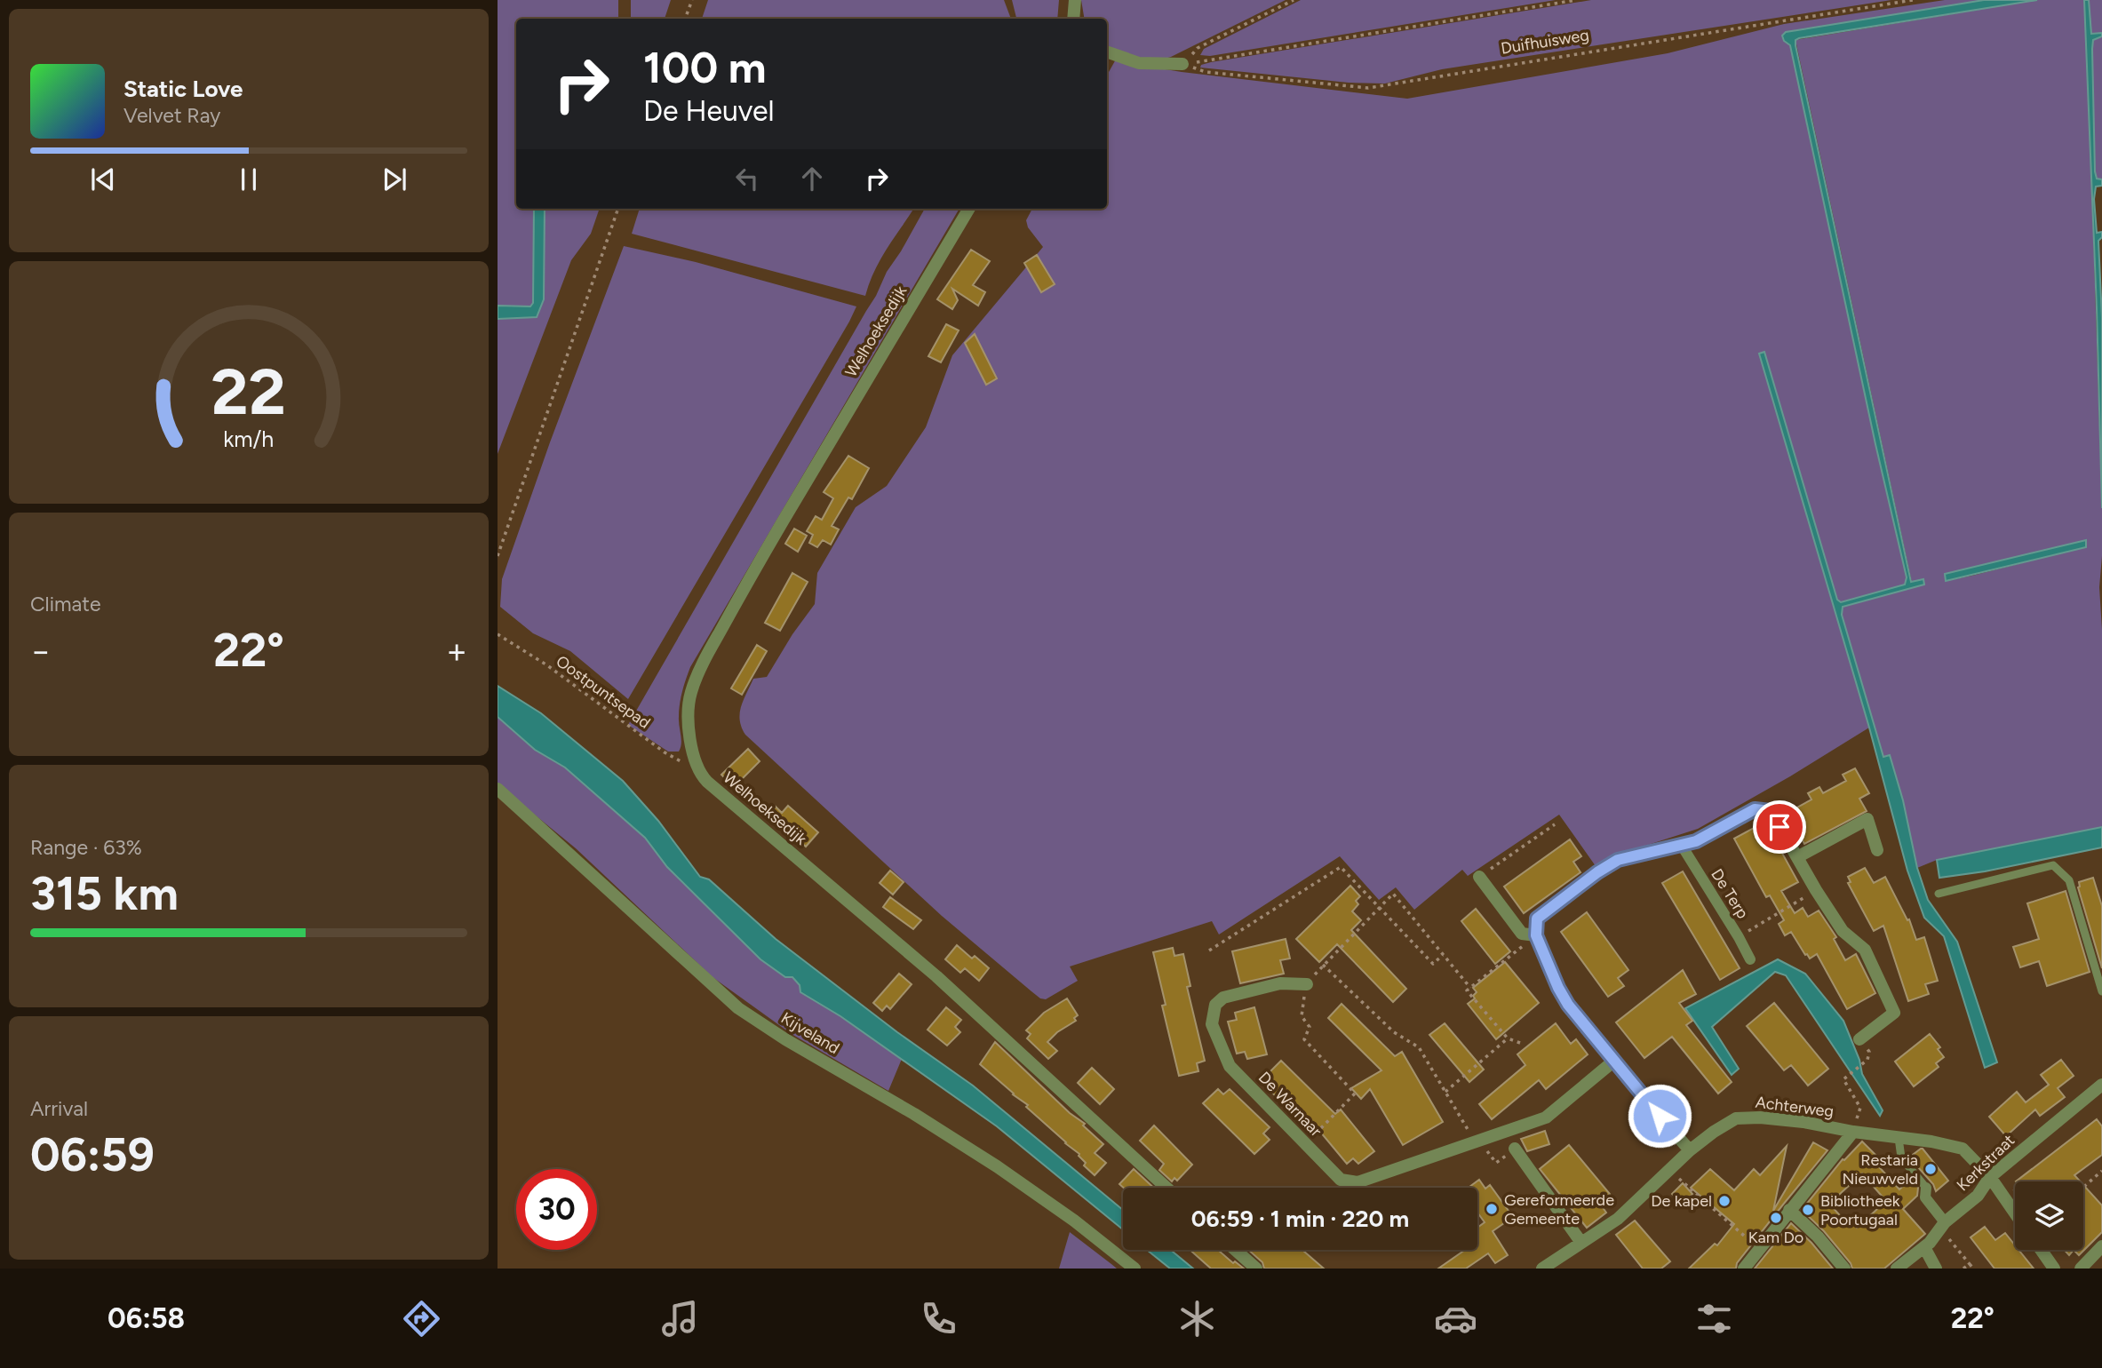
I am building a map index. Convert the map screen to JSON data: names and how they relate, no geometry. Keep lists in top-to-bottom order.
{
  "streets": {
    "street": [
      "Welhoeksedijk",
      "De Terp",
      "Kijveland",
      "De Warnaar",
      "Achterweg",
      "Kerkstraat"
    ],
    "path": ["Duifhuisweg", "Oostpuntsepad"]
  },
  "crossings": [
    ["Welhoeksedijk", "Oostpuntsepad"],
    ["Achterweg", "Kerkstraat"]
  ],
  "places": [
    "Restaria Nieuwveld",
    "De kapel",
    "Gereformeerde Gemeente",
    "Bibliotheek Poortugaal",
    "Kam Do"
  ],
  "page": {
    "turn": ["100 m", "De Heuvel"],
    "song": ["Static Love", "Velvet Ray"],
    "tile": [
      "Climate",
      ["Range · 63%", "315 km"],
      ["Arrival", "06:59"]
    ],
    "heat": ["−", "22°", "+"],
    "limit": "30",
    "trip": "06:59 · 1 min · 220 m",
    "tabs": ["06:58", "22°"],
    "gauge": ["22", "km/h"]
  }
}
